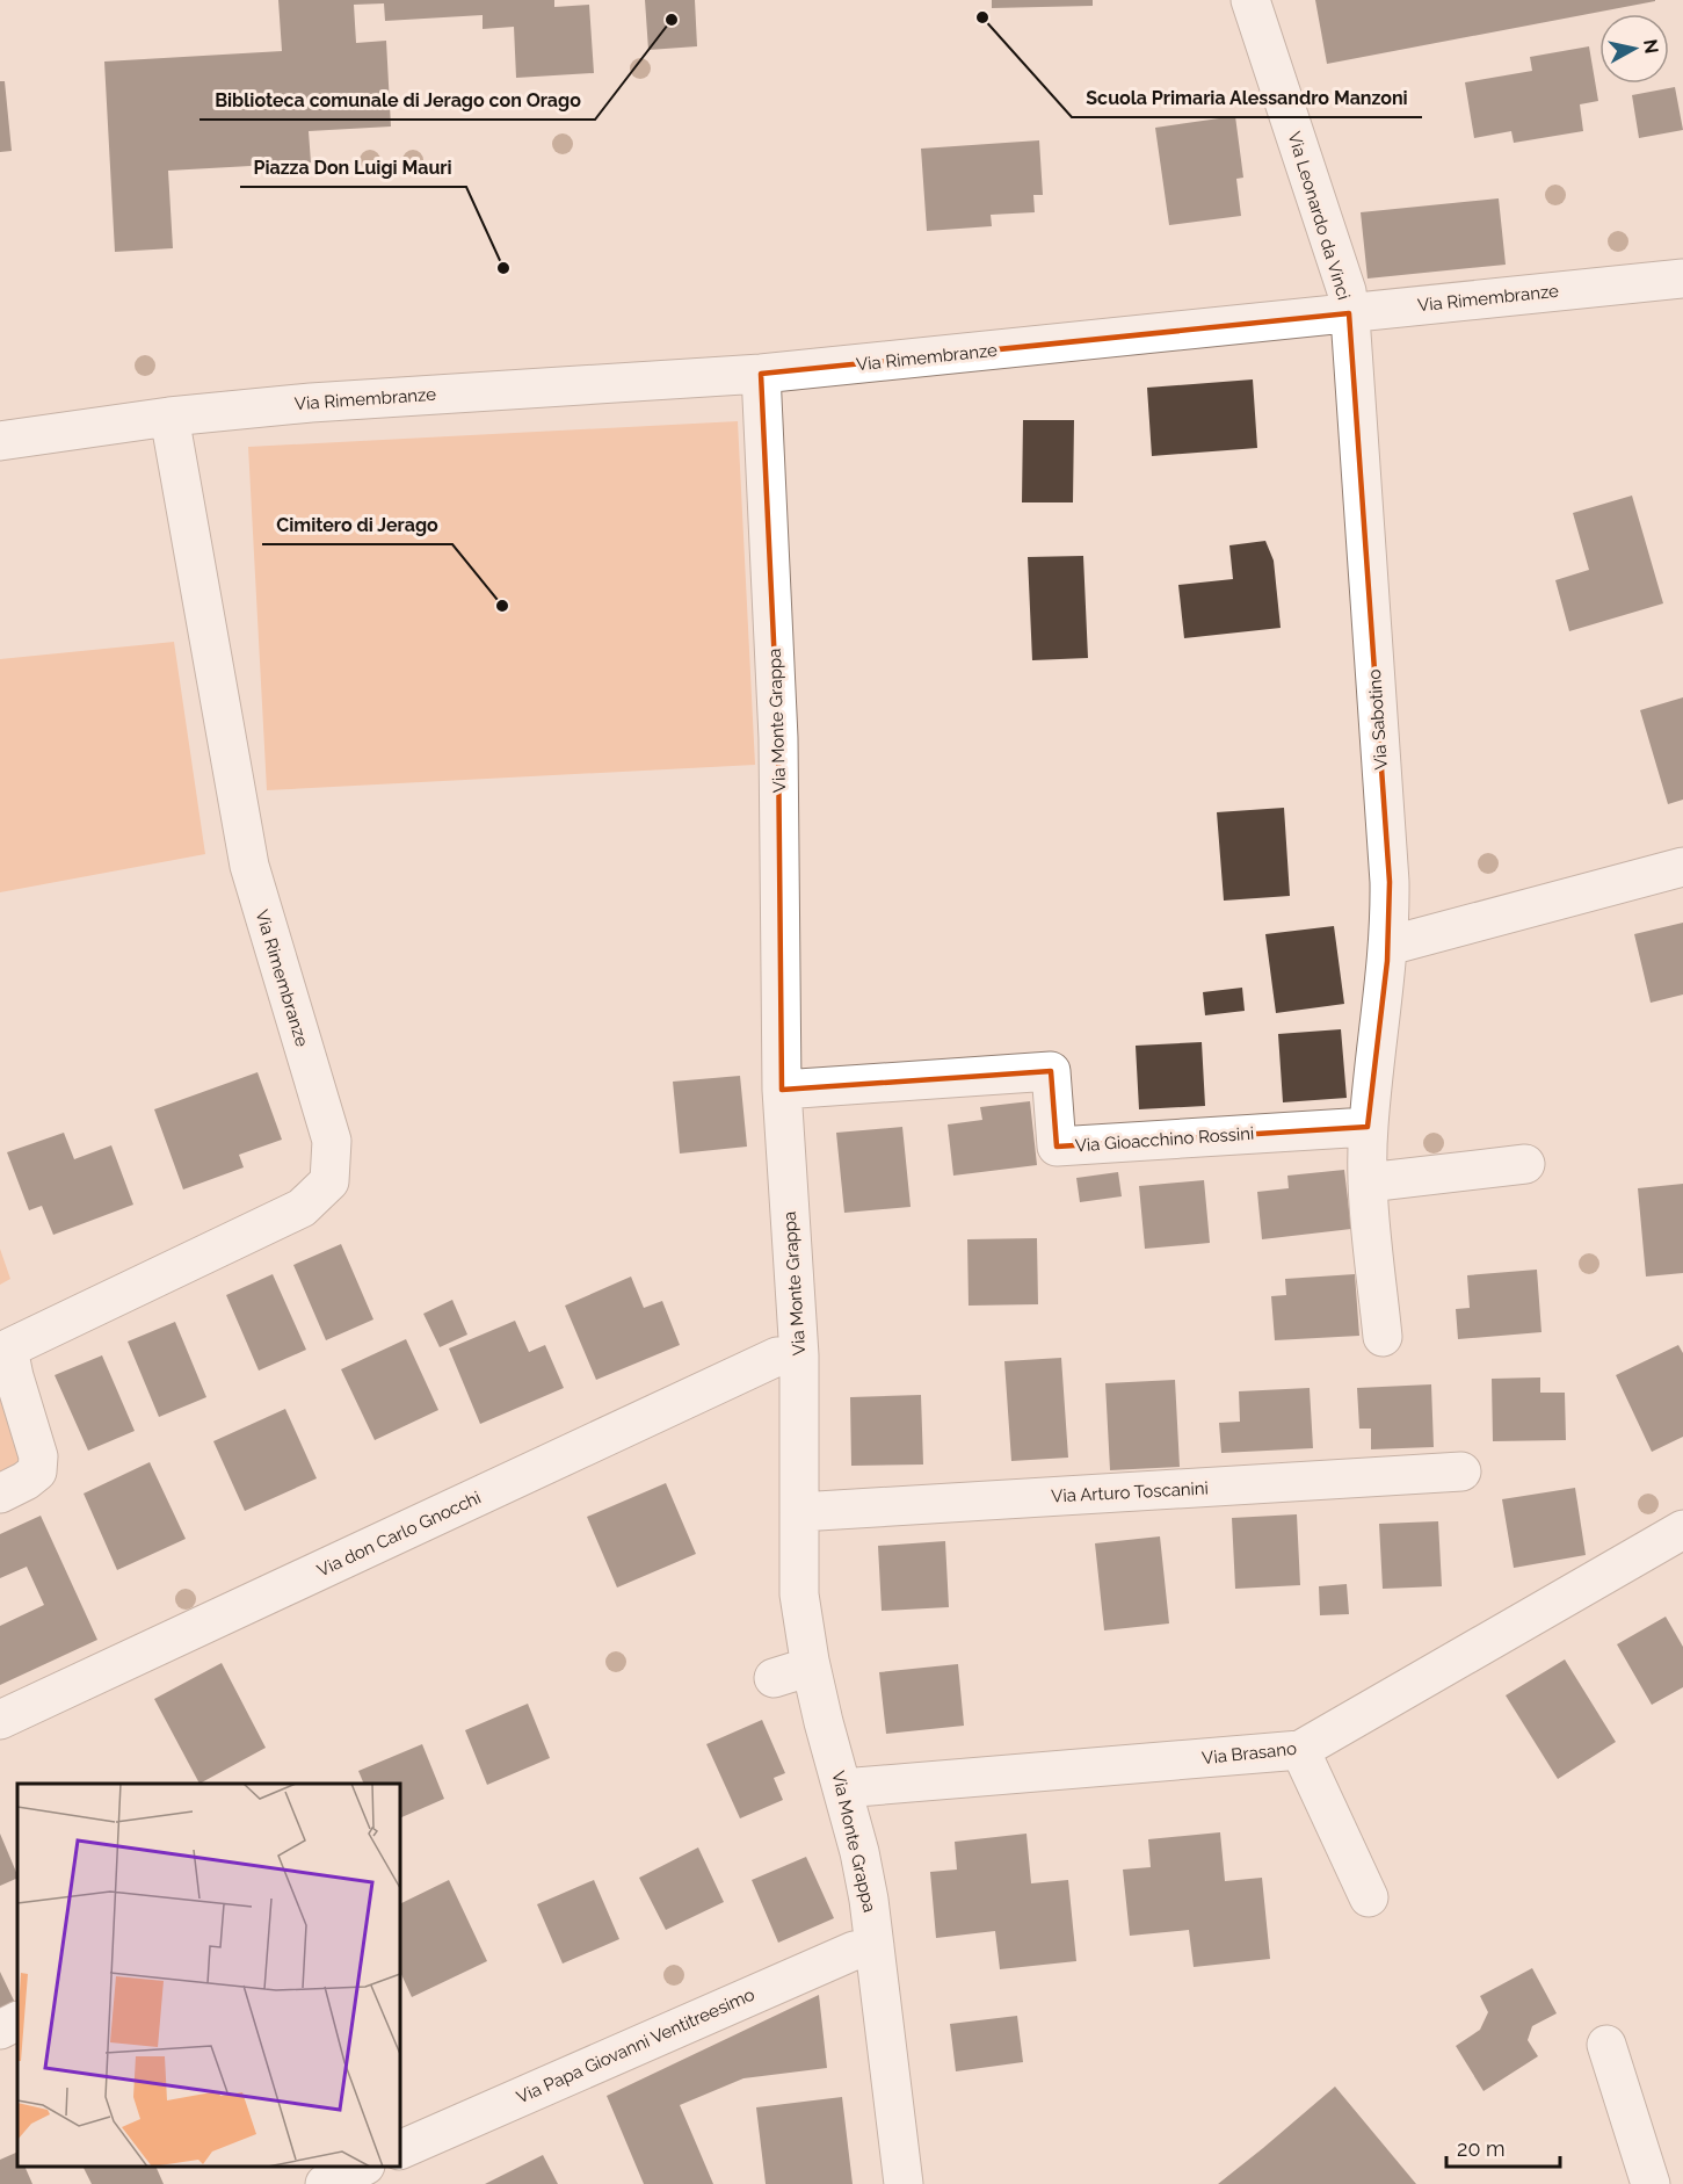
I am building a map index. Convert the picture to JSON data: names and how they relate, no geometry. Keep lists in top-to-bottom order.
{
  "streets": {
    "street": [
      "Via Leonardo da Vinci",
      "Via Rimembranze",
      "Via Sabotino",
      "Via Monte Grappa",
      "Via Gioacchino Rossini",
      "Via Arturo Toscanini",
      "Via don Carlo Gnocchi",
      "Via Brasano",
      "Via Papa Giovanni Ventitreesimo"
    ]
  },
  "crossings": [
    ["Via Leonardo da Vinci", "Via Rimembranze"],
    ["Via Leonardo da Vinci", "Via Sabotino"],
    ["Via Rimembranze", "Via Sabotino"],
    ["Via Rimembranze", "Via Monte Grappa"],
    ["Via Sabotino", "Via Gioacchino Rossini"],
    ["Via Monte Grappa", "Via Gioacchino Rossini"],
    ["Via Monte Grappa", "Via Arturo Toscanini"],
    ["Via Monte Grappa", "Via don Carlo Gnocchi"],
    ["Via Monte Grappa", "Via Brasano"],
    ["Via Monte Grappa", "Via Papa Giovanni Ventitreesimo"]
  ],
  "places": [
    "Scuola Primaria Alessandro Manzoni",
    "Biblioteca comunale di Jerago con Orago",
    "Piazza Don Luigi Mauri",
    "Cimitero di Jerago"
  ],
  "scale_bar": "20 m",
  "north": "right"
}
